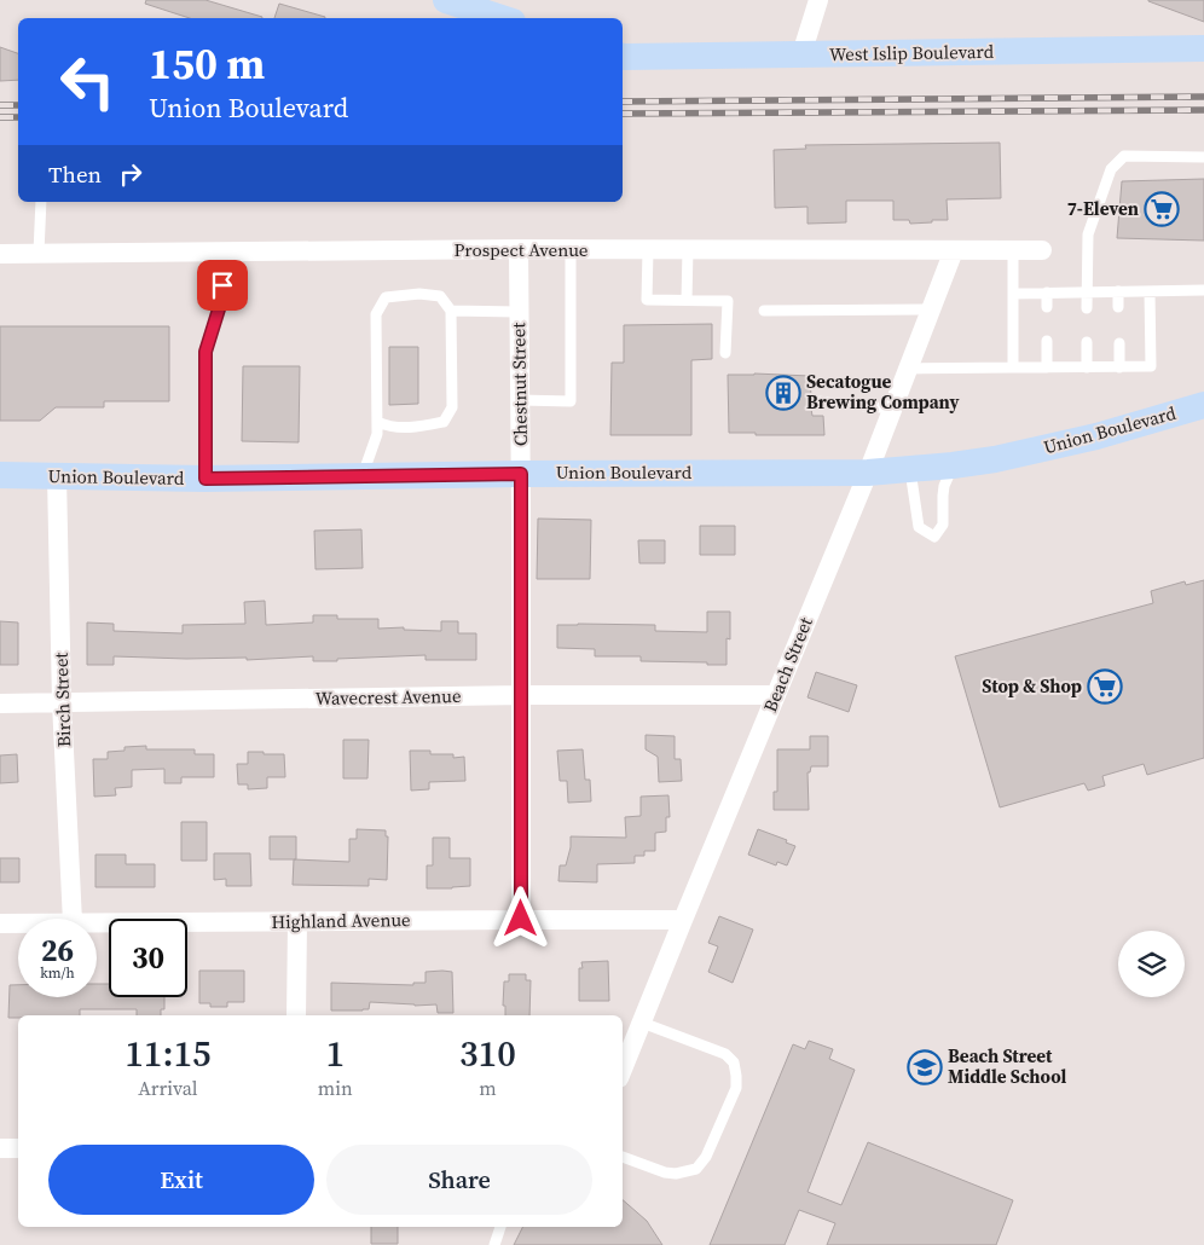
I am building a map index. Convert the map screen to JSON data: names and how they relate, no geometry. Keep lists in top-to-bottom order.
{
  "streets": {
    "main road": ["West Islip Boulevard", "Union Boulevard"],
    "street": [
      "Prospect Avenue",
      "Chestnut Street",
      "Beach Street",
      "Wavecrest Avenue",
      "Birch Street",
      "Highland Avenue"
    ]
  },
  "crossings": [
    ["Prospect Avenue", "Chestnut Street"],
    ["Prospect Avenue", "Beach Street"],
    ["Chestnut Street", "Union Boulevard"],
    ["Chestnut Street", "Wavecrest Avenue"],
    ["Chestnut Street", "Highland Avenue"],
    ["Union Boulevard", "Beach Street"],
    ["Union Boulevard", "Birch Street"],
    ["Beach Street", "Wavecrest Avenue"],
    ["Beach Street", "Highland Avenue"],
    ["Wavecrest Avenue", "Birch Street"]
  ],
  "places": {
    "supermarket": ["7-Eleven", "Stop & Shop"],
    "building": ["Secatogue Brewing Company"],
    "school or university": ["Beach Street Middle School"]
  },
  "page": {
    "turn": ["150 m", "Union Boulevard"],
    "then": "Then",
    "speed": "26 km/h",
    "limit": "30",
    "eta": [
      "11:15",
      "Arrival",
      "1",
      "min",
      "310",
      "m"
    ],
    "buttons": ["Exit", "Share"]
  }
}
